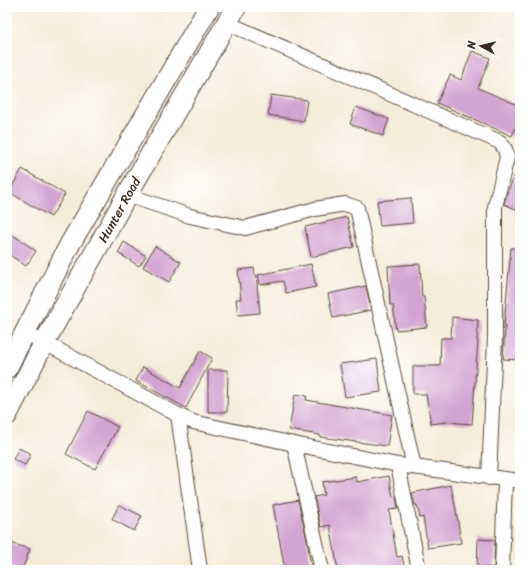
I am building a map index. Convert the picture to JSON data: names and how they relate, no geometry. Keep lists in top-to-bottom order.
{
  "streets": {
    "main road": ["Hunter Road"]
  },
  "north": "left"
}
